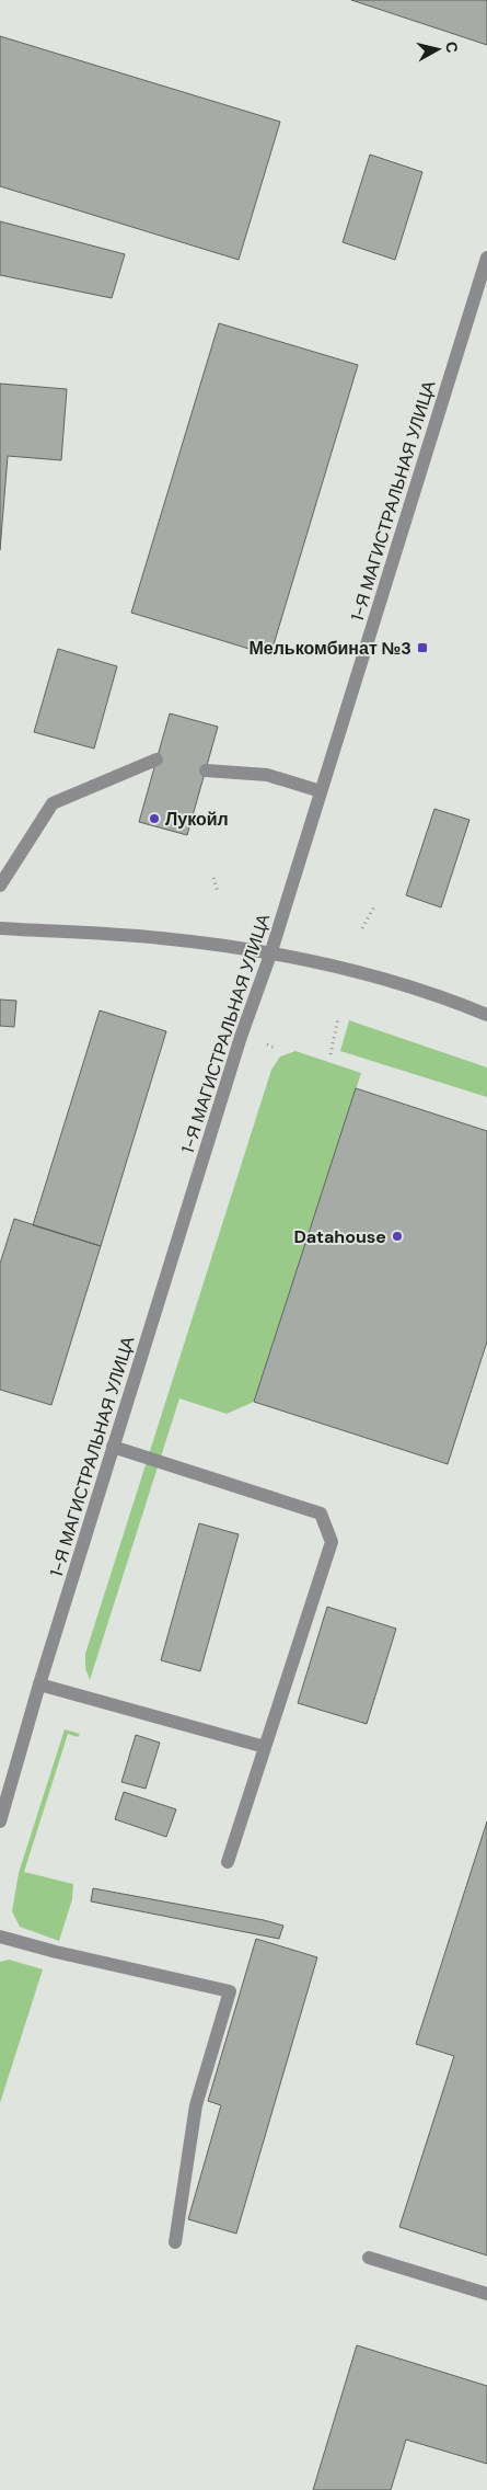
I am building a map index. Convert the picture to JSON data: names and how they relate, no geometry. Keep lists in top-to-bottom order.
{
  "streets": {
    "street": ["1-Я МАГИСТРАЛЬНАЯ УЛИЦА"]
  },
  "places": {
    "transit": ["Мелькомбинат №3"],
    "other": ["Лукойл", "Datahouse"]
  },
  "north": "right"
}
